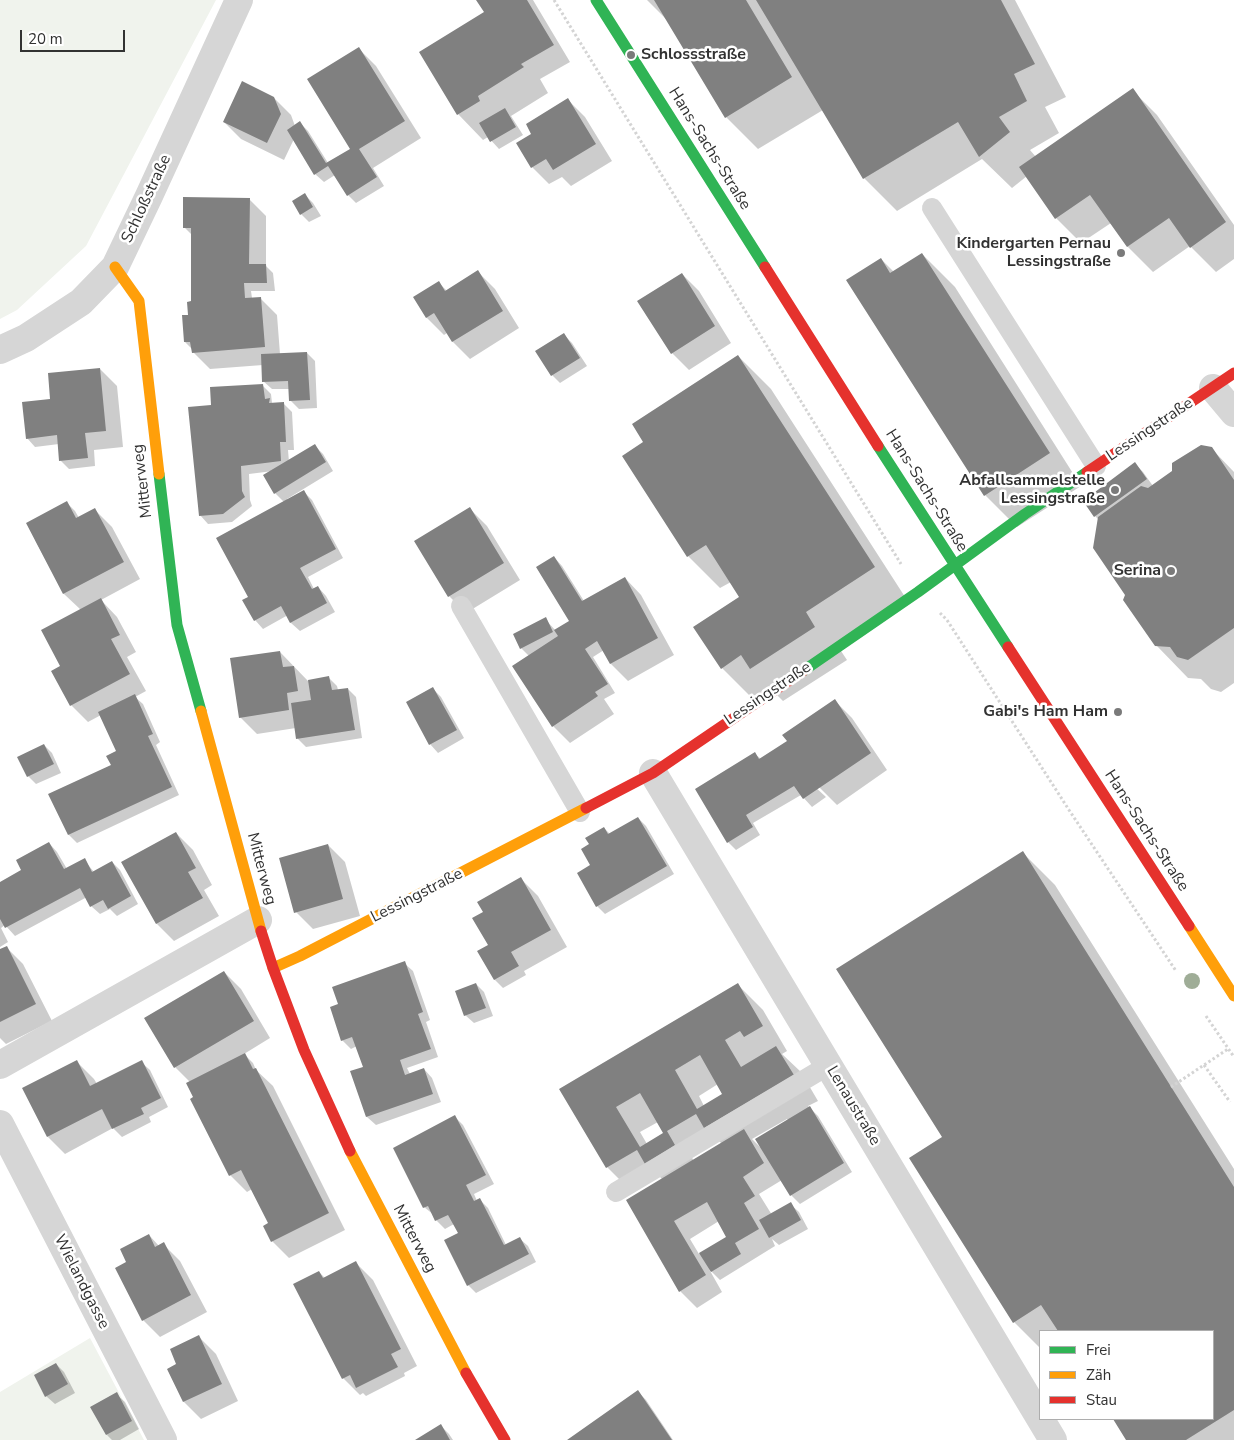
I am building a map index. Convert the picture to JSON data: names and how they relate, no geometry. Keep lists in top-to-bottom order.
{
  "streets": {
    "street": [
      "Hans-Sachs-Straße",
      "Schloßstraße",
      "Lessingstraße",
      "Mitterweg",
      "Lenaustraße",
      "Wielandgasse"
    ]
  },
  "crossings": [
    ["Hans-Sachs-Straße", "Lessingstraße"],
    ["Schloßstraße", "Mitterweg"],
    ["Lessingstraße", "Mitterweg"],
    ["Lessingstraße", "Lenaustraße"]
  ],
  "places": [
    "Schlossstraße",
    "Kindergarten Pernau Lessingstraße",
    "Abfallsammelstelle Lessingstraße",
    "Serina",
    "Gabi's Ham Ham"
  ],
  "legend": ["Frei", "Zäh", "Stau"],
  "scale_bar": "20 m"
}
